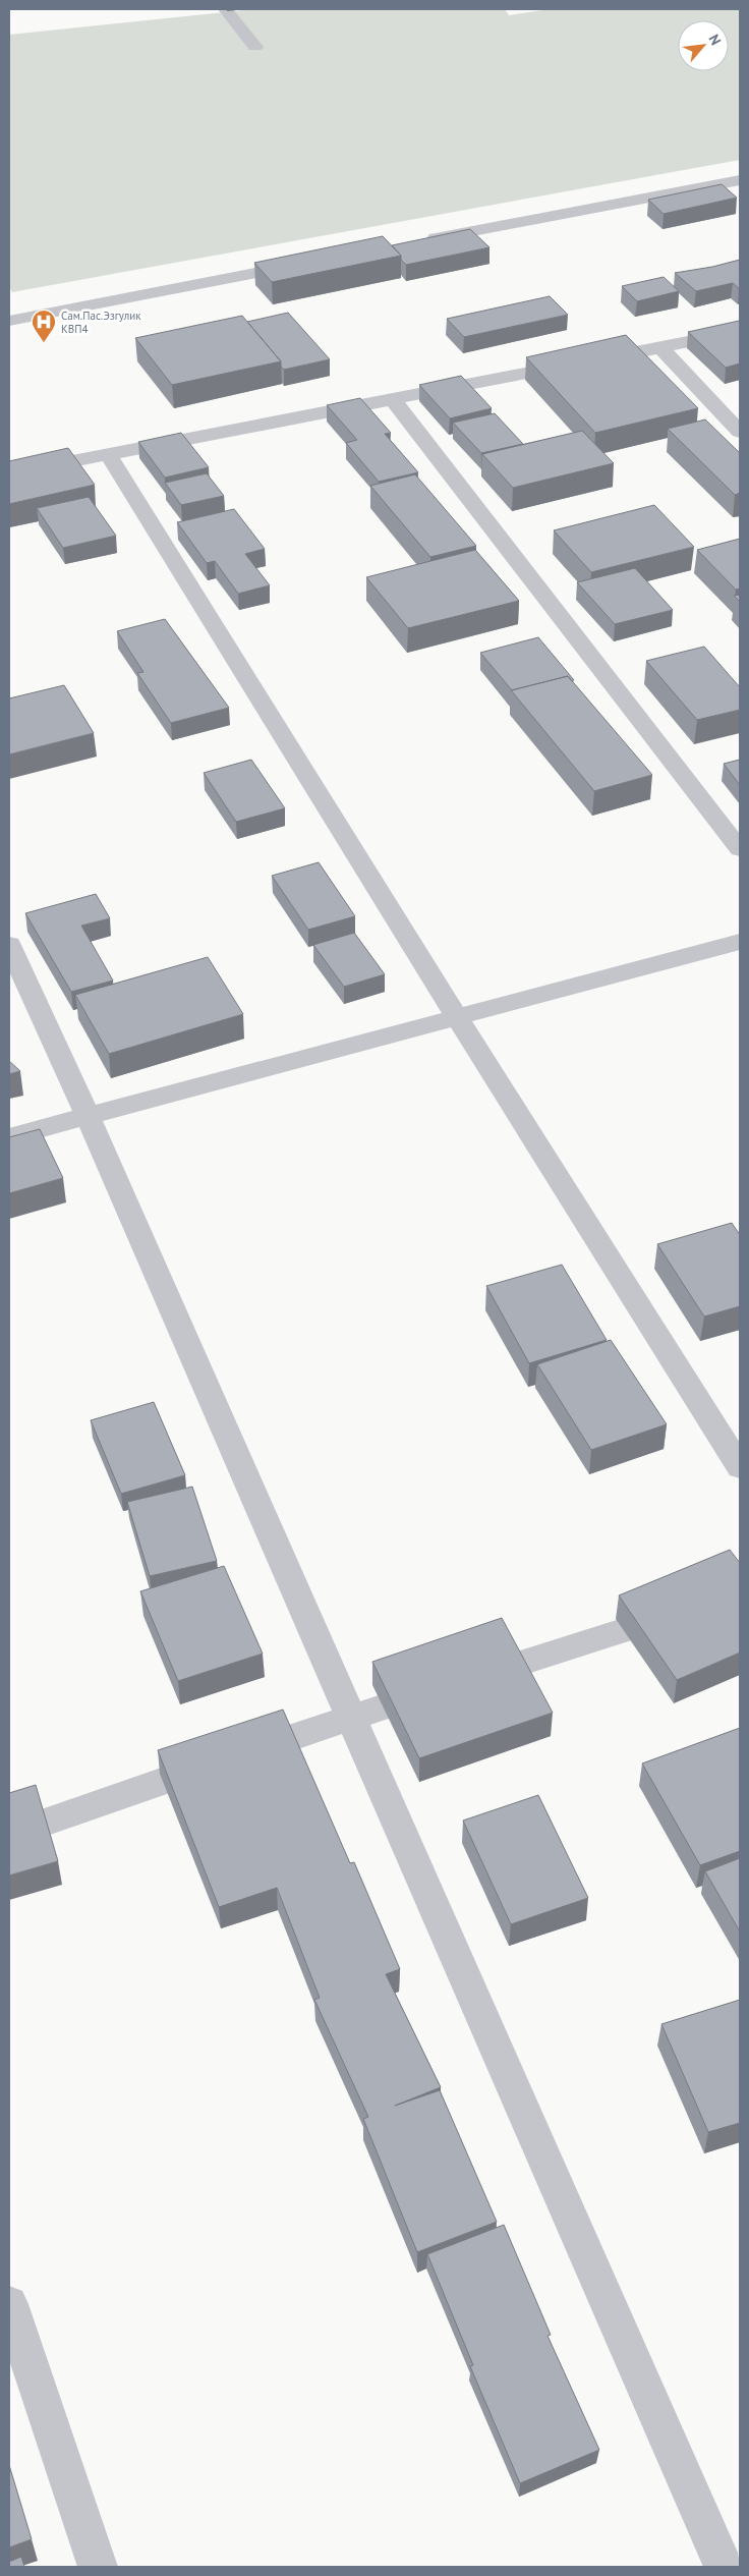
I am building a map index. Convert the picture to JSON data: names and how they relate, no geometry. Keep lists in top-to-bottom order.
{
  "places": {
    "hospital": ["Сам.Пас.Эзгулик КВП4"]
  },
  "north": "top right"
}
